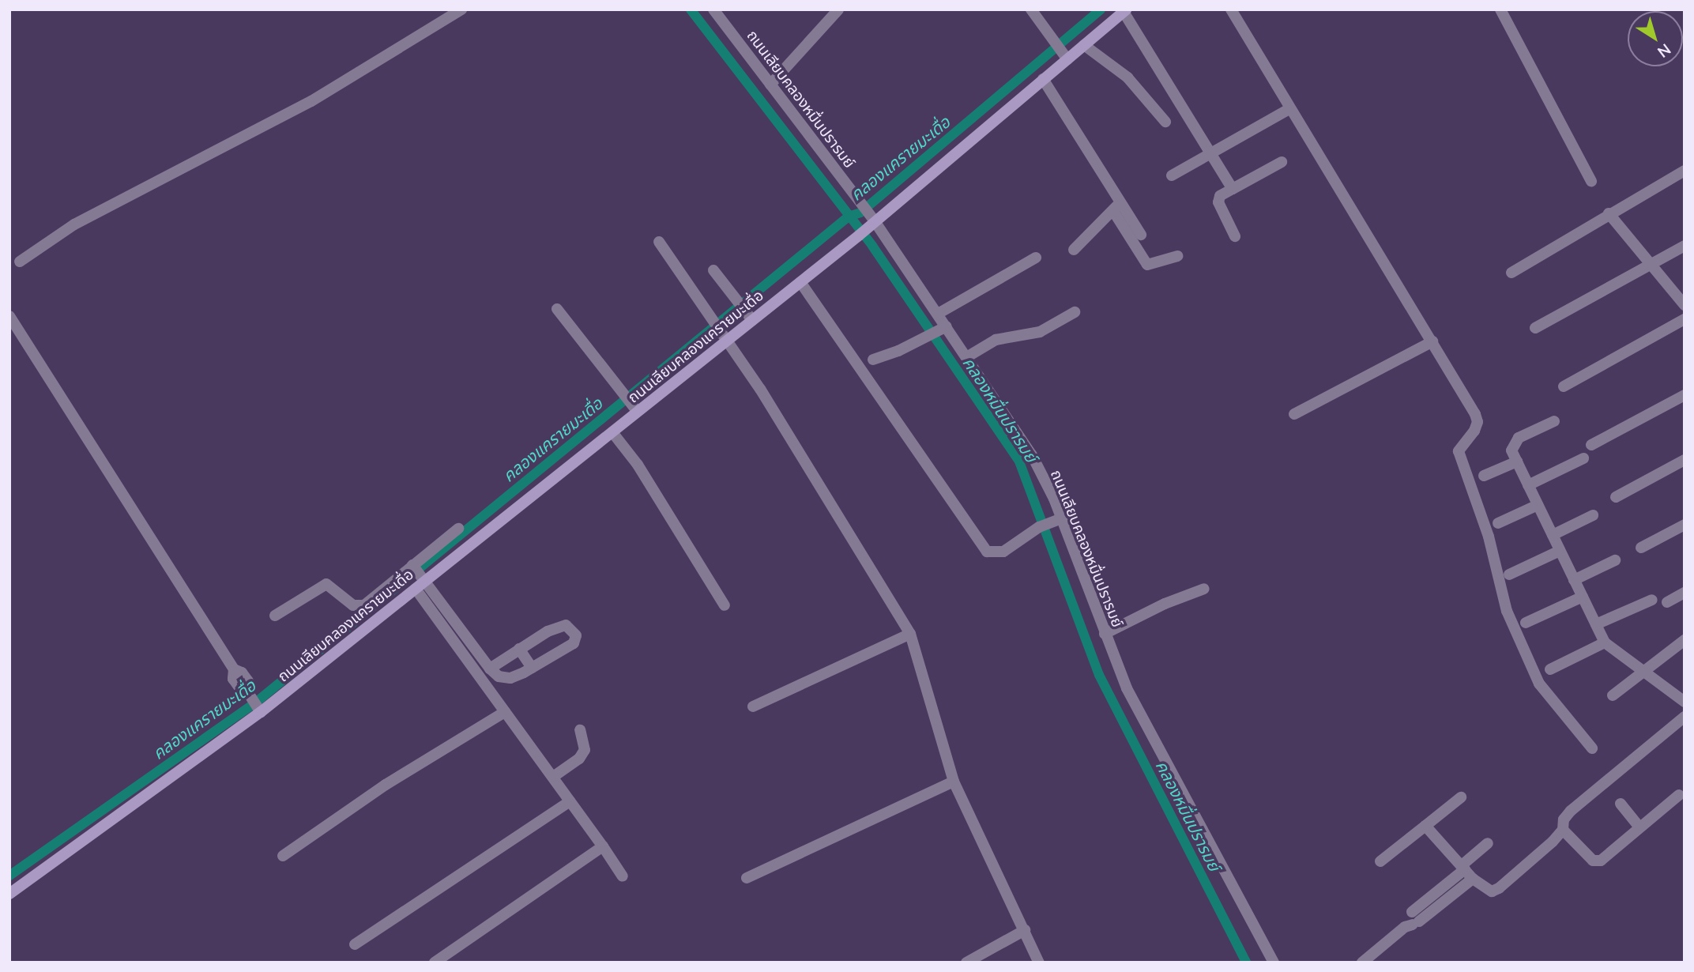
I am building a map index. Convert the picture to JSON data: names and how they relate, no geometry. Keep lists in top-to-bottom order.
{
  "streets": {
    "street": ["ถนนเลียบคลองหมื่นปรารมย์", "ถนนเลียบคลองแครายมะเดื่อ"]
  },
  "crossings": [
    ["ถนนเลียบคลองหมื่นปรารมย์", "ถนนเลียบคลองแครายมะเดื่อ"]
  ],
  "water": ["คลองแครายมะเดื่อ", "คลองหมื่นปรารมย์"],
  "north": "bottom right"
}
